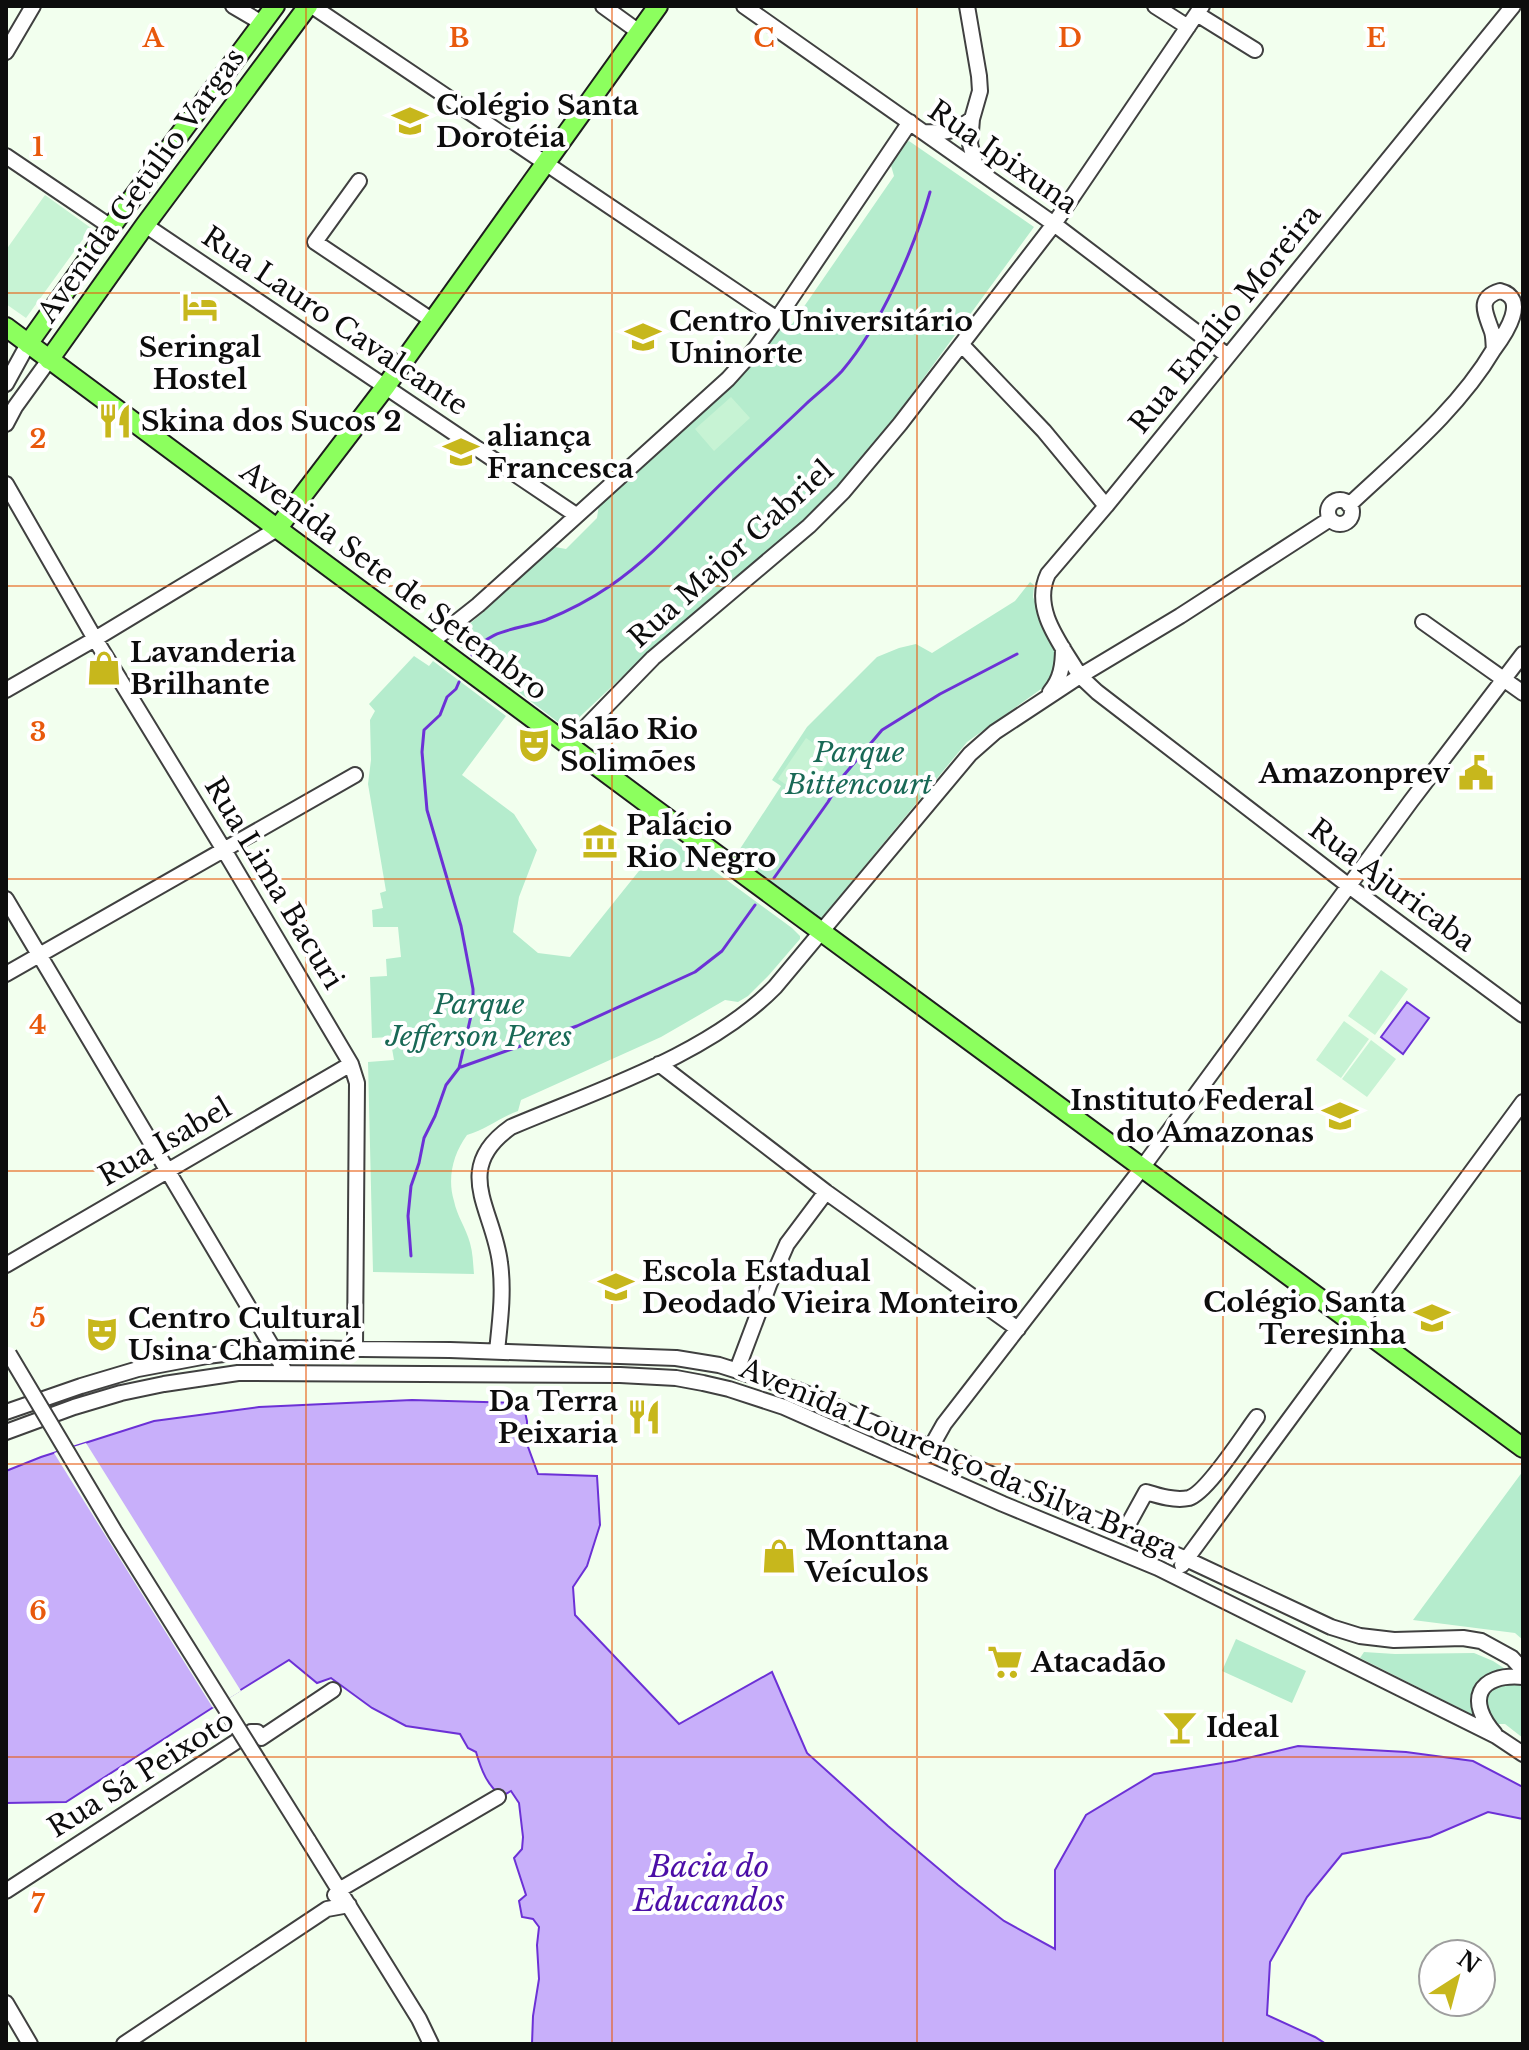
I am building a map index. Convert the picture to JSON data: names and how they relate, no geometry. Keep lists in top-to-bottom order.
{
  "streets": {
    "main road": ["Avenida Getúlio Vargas", "Avenida Sete de Setembro"],
    "street": [
      "Rua Ipixuna",
      "Rua Emílio Moreira",
      "Rua Lauro Cavalcante",
      "Rua Major Gabriel",
      "Rua Lima Bacuri",
      "Rua Ajuricaba",
      "Rua Isabel",
      "Avenida Lourenço da Silva Braga",
      "Rua Sá Peixoto"
    ]
  },
  "crossings": [
    ["Rua Ipixuna", "Rua Emílio Moreira"],
    ["Rua Ipixuna", "Rua Major Gabriel"],
    ["Avenida Getúlio Vargas", "Rua Lauro Cavalcante"],
    ["Avenida Getúlio Vargas", "Avenida Sete de Setembro"],
    ["Rua Emílio Moreira", "Rua Ajuricaba"],
    ["Rua Major Gabriel", "Avenida Sete de Setembro"],
    ["Rua Lima Bacuri", "Rua Isabel"],
    ["Rua Lima Bacuri", "Avenida Lourenço da Silva Braga"]
  ],
  "water": ["Bacia do Educandos"],
  "parks": ["Parque Bittencourt", "Parque Jefferson Peres"],
  "places": {
    "school or university": [
      "Colégio Santa Dorotéia",
      "Centro Universitário Uninorte",
      "aliança Francesca",
      "Instituto Federal do Amazonas",
      "Escola Estadual Deodado Vieira Monteiro",
      "Colégio Santa Teresinha"
    ],
    "hotel": ["Seringal Hostel"],
    "restaurant": ["Skina dos Sucos 2", "Da Terra Peixaria"],
    "shop": ["Lavanderia Brilhante", "Monttana Veículos"],
    "theatre": ["Salão Rio Solimões", "Centro Cultural Usina Chaminé"],
    "public building": ["Amazonprev"],
    "museum": ["Palácio Rio Negro"],
    "supermarket": ["Atacadão"],
    "bar": ["Ideal"]
  },
  "north": "top right",
  "grid": {
    "columns": [
      "A",
      "B",
      "C",
      "D",
      "E"
    ],
    "rows": [
      "1",
      "2",
      "3",
      "4",
      "5",
      "6",
      "7"
    ]
  }
}
